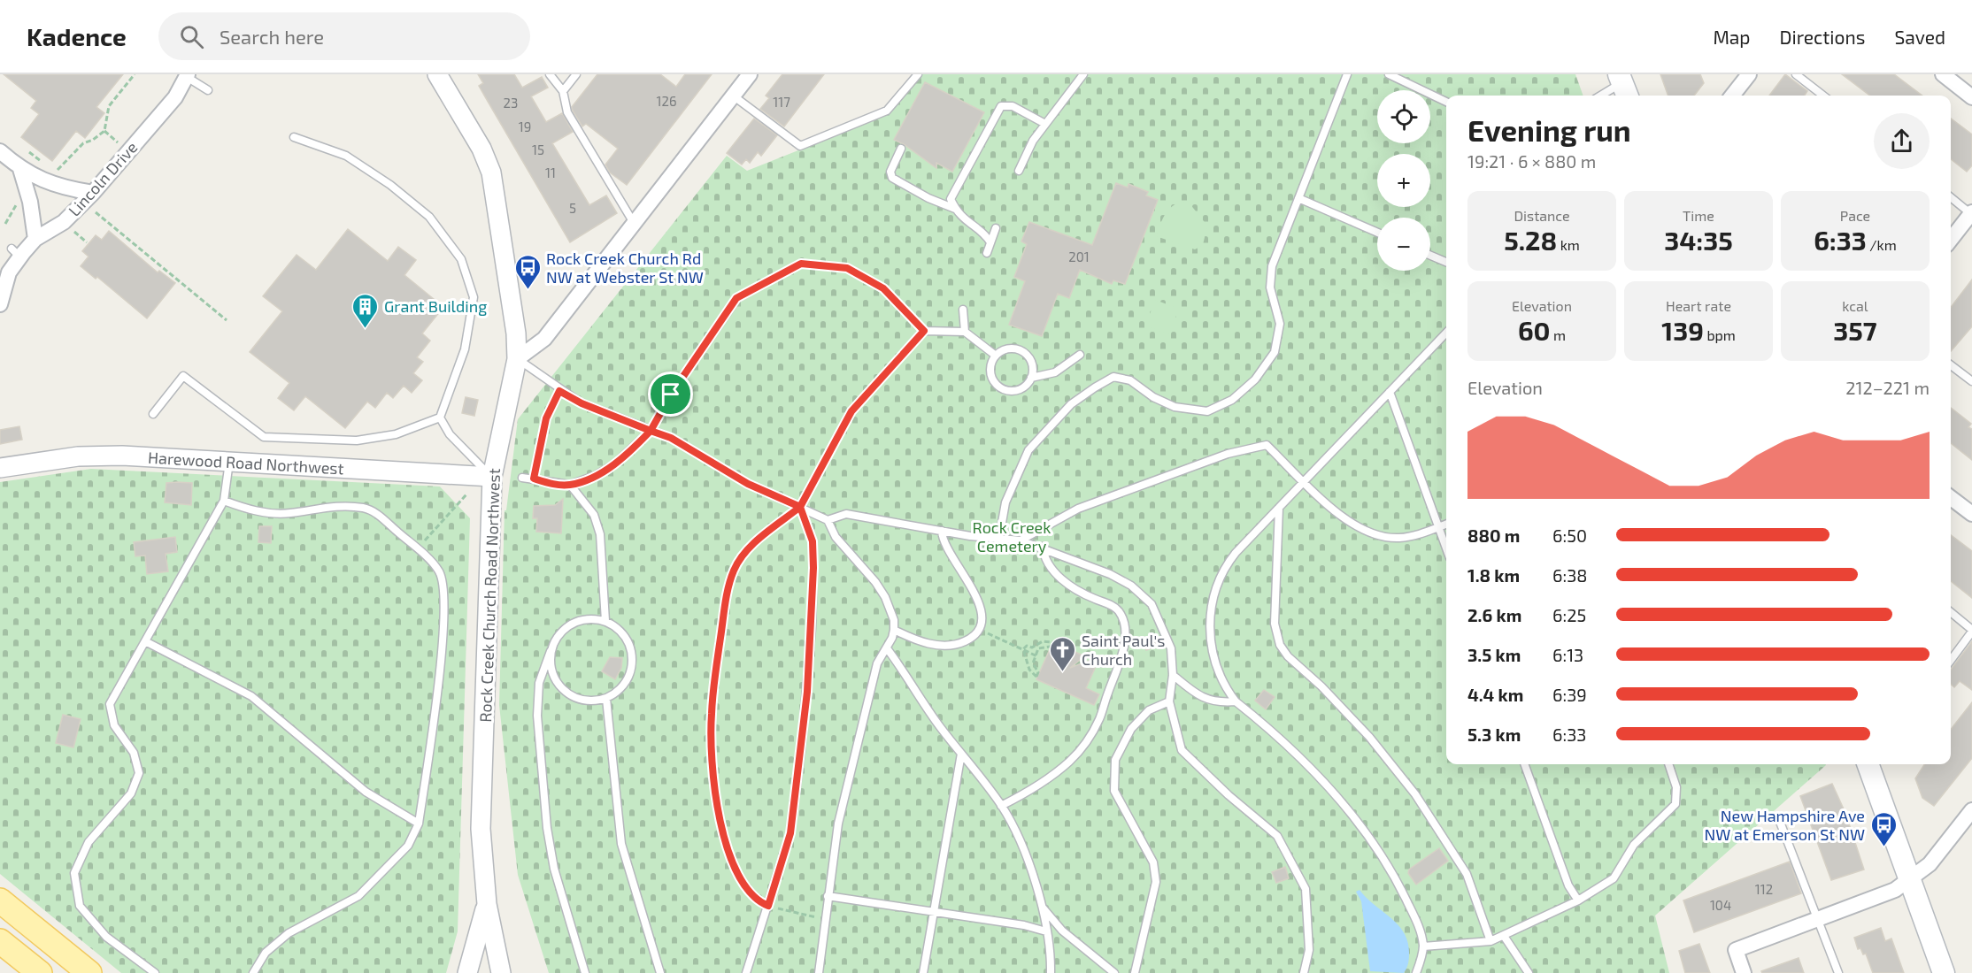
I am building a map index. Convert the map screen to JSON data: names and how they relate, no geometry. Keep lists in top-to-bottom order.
{
  "streets": {
    "street": ["Lincoln Drive", "Harewood Road Northwest", "Rock Creek Church Road Northwest"]
  },
  "crossings": [
    ["Harewood Road Northwest", "Rock Creek Church Road Northwest"]
  ],
  "parks": ["Rock Creek Cemetery"],
  "places": {
    "bus stop": ["Rock Creek Church Rd NW at Webster St NW", "New Hampshire Ave NW at Emerson St NW"],
    "building": ["Grant Building"],
    "church": ["Saint Paul's Church"]
  },
  "house_numbers": [
    "126",
    "117",
    "23",
    "19",
    "15",
    "11",
    "5",
    "201",
    "112",
    "104"
  ],
  "page": {
    "header": "Kadence",
    "search": "Search here",
    "nav": ["Map", "Directions", "Saved"],
    "map_buttons": ["+", "−"],
    "heading": ["Evening run", "19:21 · 6 × 880 m"],
    "stats": [
      ["Distance", "5.28 km"],
      ["Time", "34:35"],
      ["Pace", "6:33 /km"],
      ["Elevation", "60 m"],
      ["Heart rate", "139 bpm"],
      ["kcal", "357"]
    ],
    "chart": ["Elevation", "212–221 m"],
    "list": [
      {
        "name": "880 m",
        "note": "6:50"
      },
      {
        "name": "1.8 km",
        "note": "6:38"
      },
      {
        "name": "2.6 km",
        "note": "6:25"
      },
      {
        "name": "3.5 km",
        "note": "6:13"
      },
      {
        "name": "4.4 km",
        "note": "6:39"
      },
      {
        "name": "5.3 km",
        "note": "6:33"
      }
    ]
  }
}
